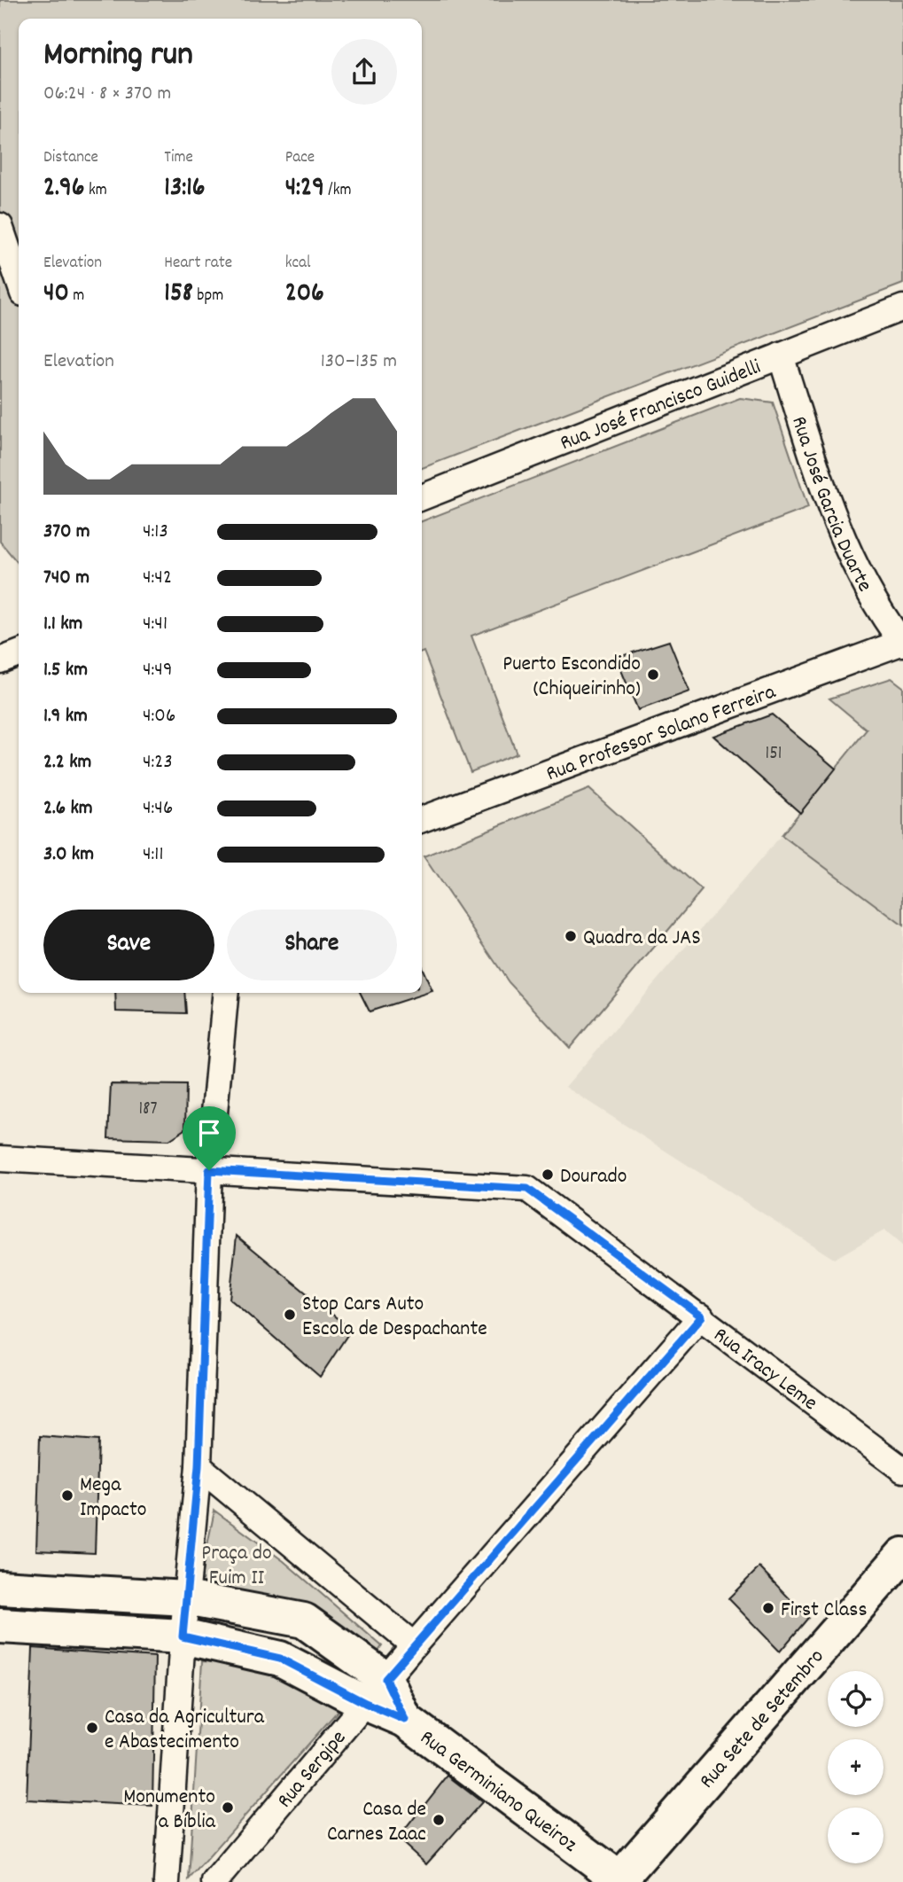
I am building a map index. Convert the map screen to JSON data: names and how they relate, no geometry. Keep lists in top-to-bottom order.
{
  "streets": {
    "main road": ["Rua Sete de Setembro", "Rua Germiniano Queiroz"],
    "street": [
      "Rua José Francisco Guidelli",
      "Rua José Garcia Duarte",
      "Rua Professor Solano Ferreira",
      "Rua Iracy Leme",
      "Rua Sergipe"
    ]
  },
  "crossings": [
    ["Rua José Francisco Guidelli", "Rua José Garcia Duarte"],
    ["Rua José Garcia Duarte", "Rua Professor Solano Ferreira"],
    ["Rua Iracy Leme", "Rua Sergipe"],
    ["Rua Sete de Setembro", "Rua Germiniano Queiroz"],
    ["Rua Sergipe", "Rua Germiniano Queiroz"]
  ],
  "parks": ["Praça do Fuim II"],
  "places": [
    "Puerto Escondido (Chiqueirinho)",
    "Quadra da JAS",
    "Dourado",
    "Stop Cars Auto Escola de Despachante",
    "Mega Impacto",
    "First Class",
    "Casa da Agricultura e Abastecimento",
    "Monumento a Bíblia",
    "Casa de Carnes Zaac"
  ],
  "house_numbers": ["151", "187"],
  "page": {
    "heading": ["Morning run", "06:24 · 8 × 370 m"],
    "stats": [
      ["Distance", "2.96 km"],
      ["Time", "13:16"],
      ["Pace", "4:29 /km"],
      ["Elevation", "40 m"],
      ["Heart rate", "158 bpm"],
      ["kcal", "206"]
    ],
    "chart": ["Elevation", "130–135 m"],
    "list": [
      {
        "name": "370 m",
        "note": "4:13"
      },
      {
        "name": "740 m",
        "note": "4:42"
      },
      {
        "name": "1.1 km",
        "note": "4:41"
      },
      {
        "name": "1.5 km",
        "note": "4:49"
      },
      {
        "name": "1.9 km",
        "note": "4:06"
      },
      {
        "name": "2.2 km",
        "note": "4:23"
      },
      {
        "name": "2.6 km",
        "note": "4:46"
      },
      {
        "name": "3.0 km",
        "note": "4:11"
      }
    ],
    "buttons": ["Save", "Share"],
    "map_buttons": ["+", "−"]
  }
}
